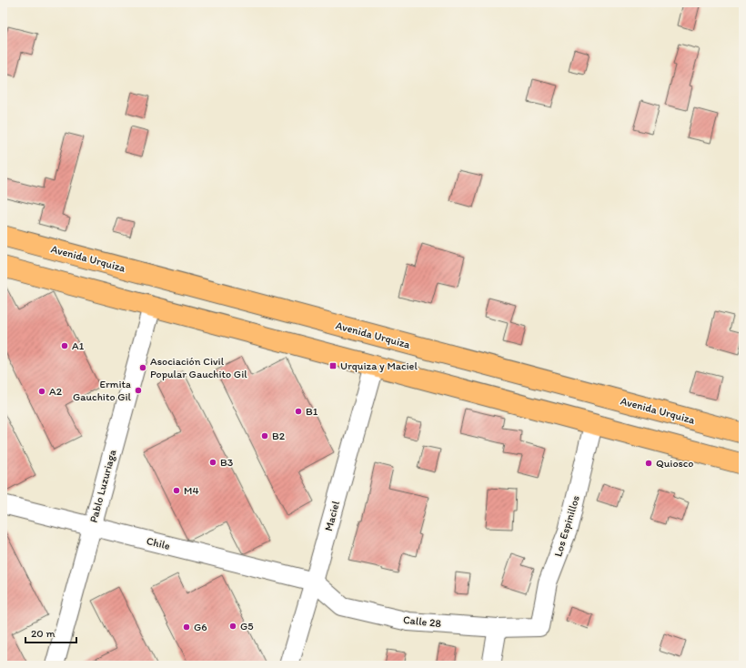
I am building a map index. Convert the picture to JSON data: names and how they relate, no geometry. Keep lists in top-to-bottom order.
{
  "streets": {
    "main road": ["Avenida Urquiza"],
    "street": [
      "Pablo Luzuriaga",
      "Maciel",
      "Los Espinillos",
      "Chile",
      "Calle 28"
    ]
  },
  "crossings": [
    ["Pablo Luzuriaga", "Chile"],
    ["Maciel", "Chile"],
    ["Maciel", "Calle 28"],
    ["Los Espinillos", "Calle 28"],
    ["Chile", "Calle 28"]
  ],
  "places": {
    "other": [
      "A1",
      "Asociación Civil Popular Gauchito Gil",
      "Ermita Gauchito Gil",
      "A2",
      "B1",
      "B2",
      "B3",
      "Quiosco",
      "M4",
      "G5",
      "G6"
    ],
    "transit": ["Urquiza y Maciel"]
  },
  "scale_bar": "20 m"
}
